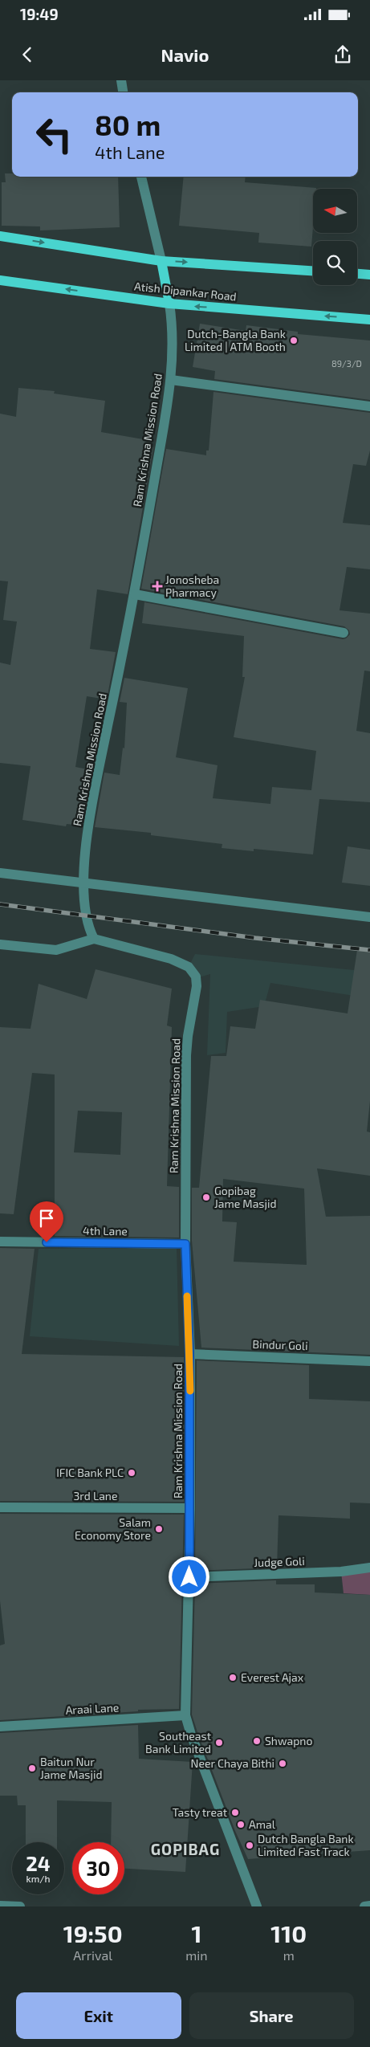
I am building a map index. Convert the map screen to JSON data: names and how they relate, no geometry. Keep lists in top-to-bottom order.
{
  "streets": {
    "main road": ["Atish Dipankar Road"],
    "street": [
      "Ram Krishna Mission Road",
      "4th Lane",
      "Bindur Goli",
      "3rd Lane",
      "Judge Goli",
      "Araai Lane"
    ]
  },
  "crossings": [
    ["Atish Dipankar Road", "Ram Krishna Mission Road"],
    ["Ram Krishna Mission Road", "4th Lane"],
    ["Ram Krishna Mission Road", "Bindur Goli"],
    ["Ram Krishna Mission Road", "3rd Lane"],
    ["Ram Krishna Mission Road", "Judge Goli"],
    ["Ram Krishna Mission Road", "Araai Lane"]
  ],
  "districts": ["GOPIBAG"],
  "places": {
    "other": [
      "Dutch-Bangla Bank Limited | ATM Booth",
      "Gopibag Jame Masjid",
      "IFIC Bank PLC",
      "Salam Economy Store",
      "Everest Ajax",
      "Shwapno",
      "Southeast Bank Limited",
      "Neer Chaya Bithi",
      "Baitun Nur Jame Masjid",
      "Tasty treat",
      "Amal",
      "Dutch Bangla Bank Limited Fast Track"
    ],
    "health": ["Jonosheba Pharmacy"]
  },
  "house_numbers": ["89/3/D"],
  "north": "left",
  "page": {
    "status": "19:49",
    "header": "Navio",
    "turn": ["80 m", "4th Lane"],
    "speed": "24 km/h",
    "limit": "30",
    "eta": [
      "19:50",
      "Arrival",
      "1",
      "min",
      "110",
      "m"
    ],
    "buttons": ["Exit", "Share"]
  }
}
